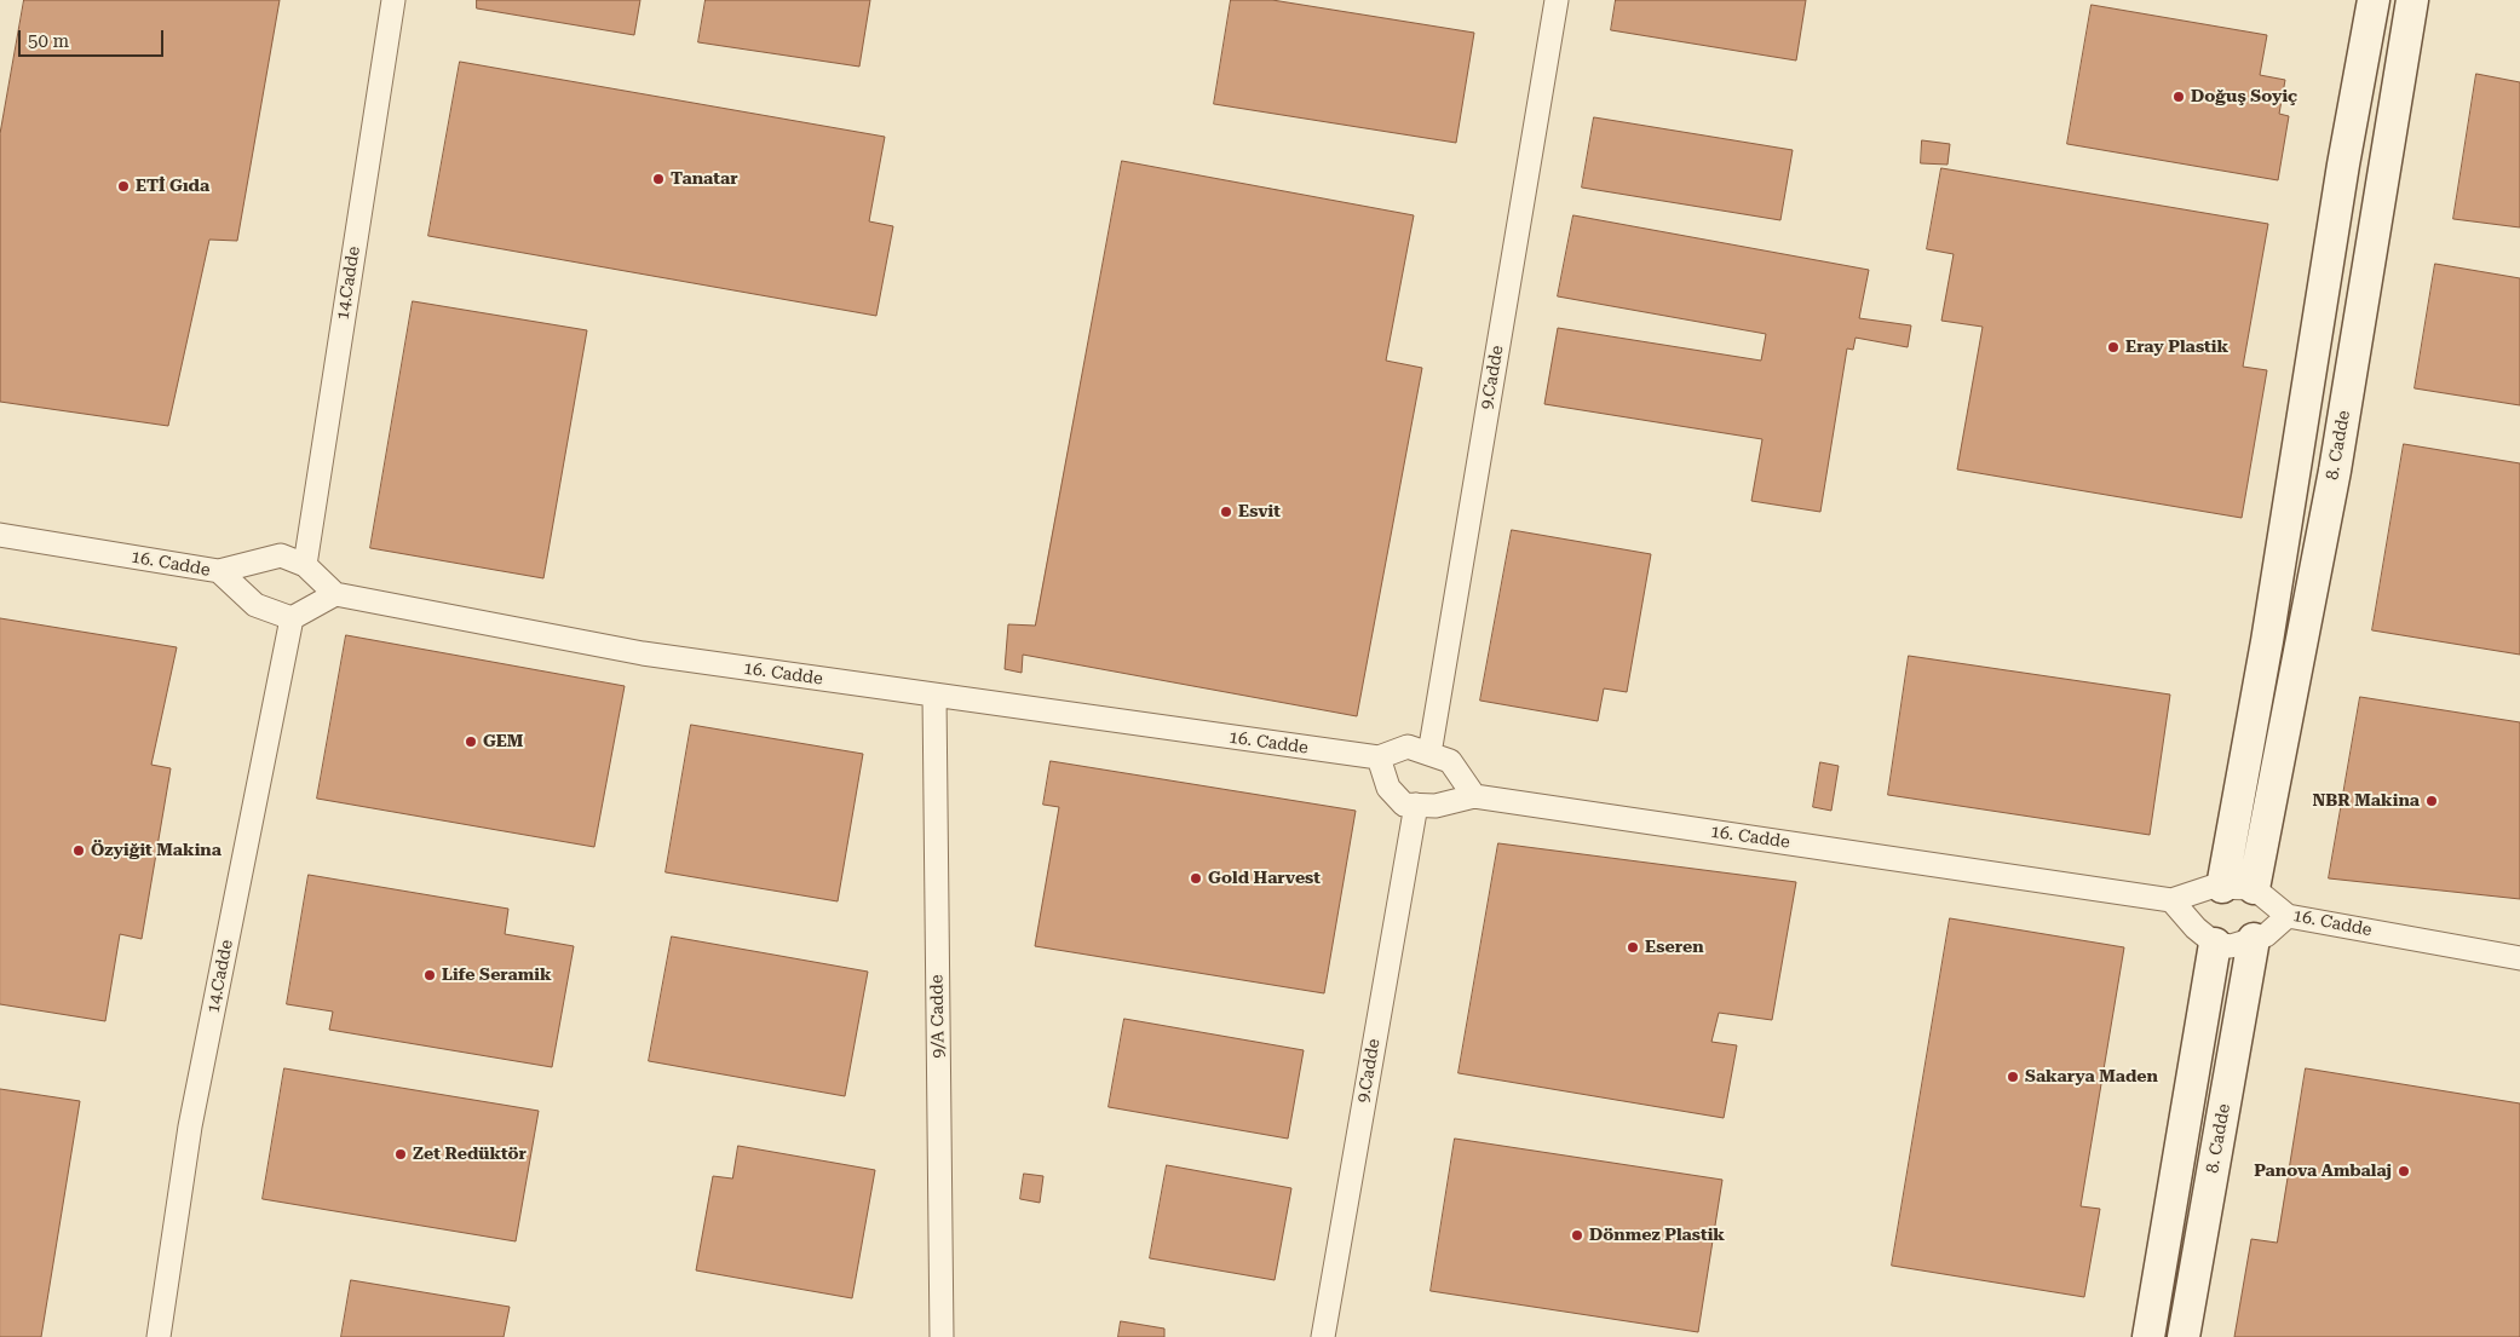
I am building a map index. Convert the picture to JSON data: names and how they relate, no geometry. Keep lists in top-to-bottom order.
{
  "streets": {
    "street": [
      "14.Cadde",
      "9.Cadde",
      "8. Cadde",
      "16. Cadde",
      "9/A Cadde"
    ]
  },
  "crossings": [
    ["14.Cadde", "16. Cadde"],
    ["9.Cadde", "16. Cadde"],
    ["8. Cadde", "16. Cadde"],
    ["16. Cadde", "9/A Cadde"]
  ],
  "places": [
    "Doğuş Soyiç",
    "Tanatar",
    "ETİ Gıda",
    "Eray Plastik",
    "Esvit",
    "GEM",
    "NBR Makina",
    "Özyiğit Makina",
    "Gold Harvest",
    "Eseren",
    "Life Seramik",
    "Sakarya Maden",
    "Zet Redüktör",
    "Panova Ambalaj",
    "Dönmez Plastik"
  ],
  "scale_bar": "50 m"
}
